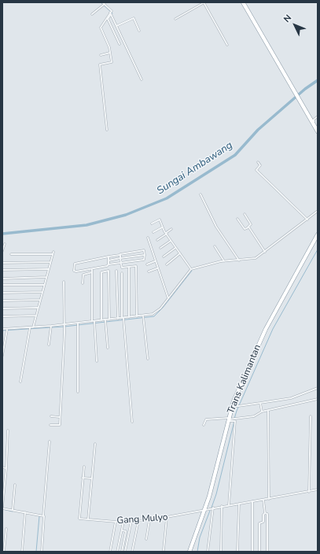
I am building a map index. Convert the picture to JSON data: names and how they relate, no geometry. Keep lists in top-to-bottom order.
{
  "streets": {
    "highway": ["Trans Kalimantan"],
    "street": ["Gang Mulyo"]
  },
  "crossings": [
    ["Trans Kalimantan", "Gang Mulyo"]
  ],
  "water": ["Sungai Ambawang"],
  "north": "top left"
}
